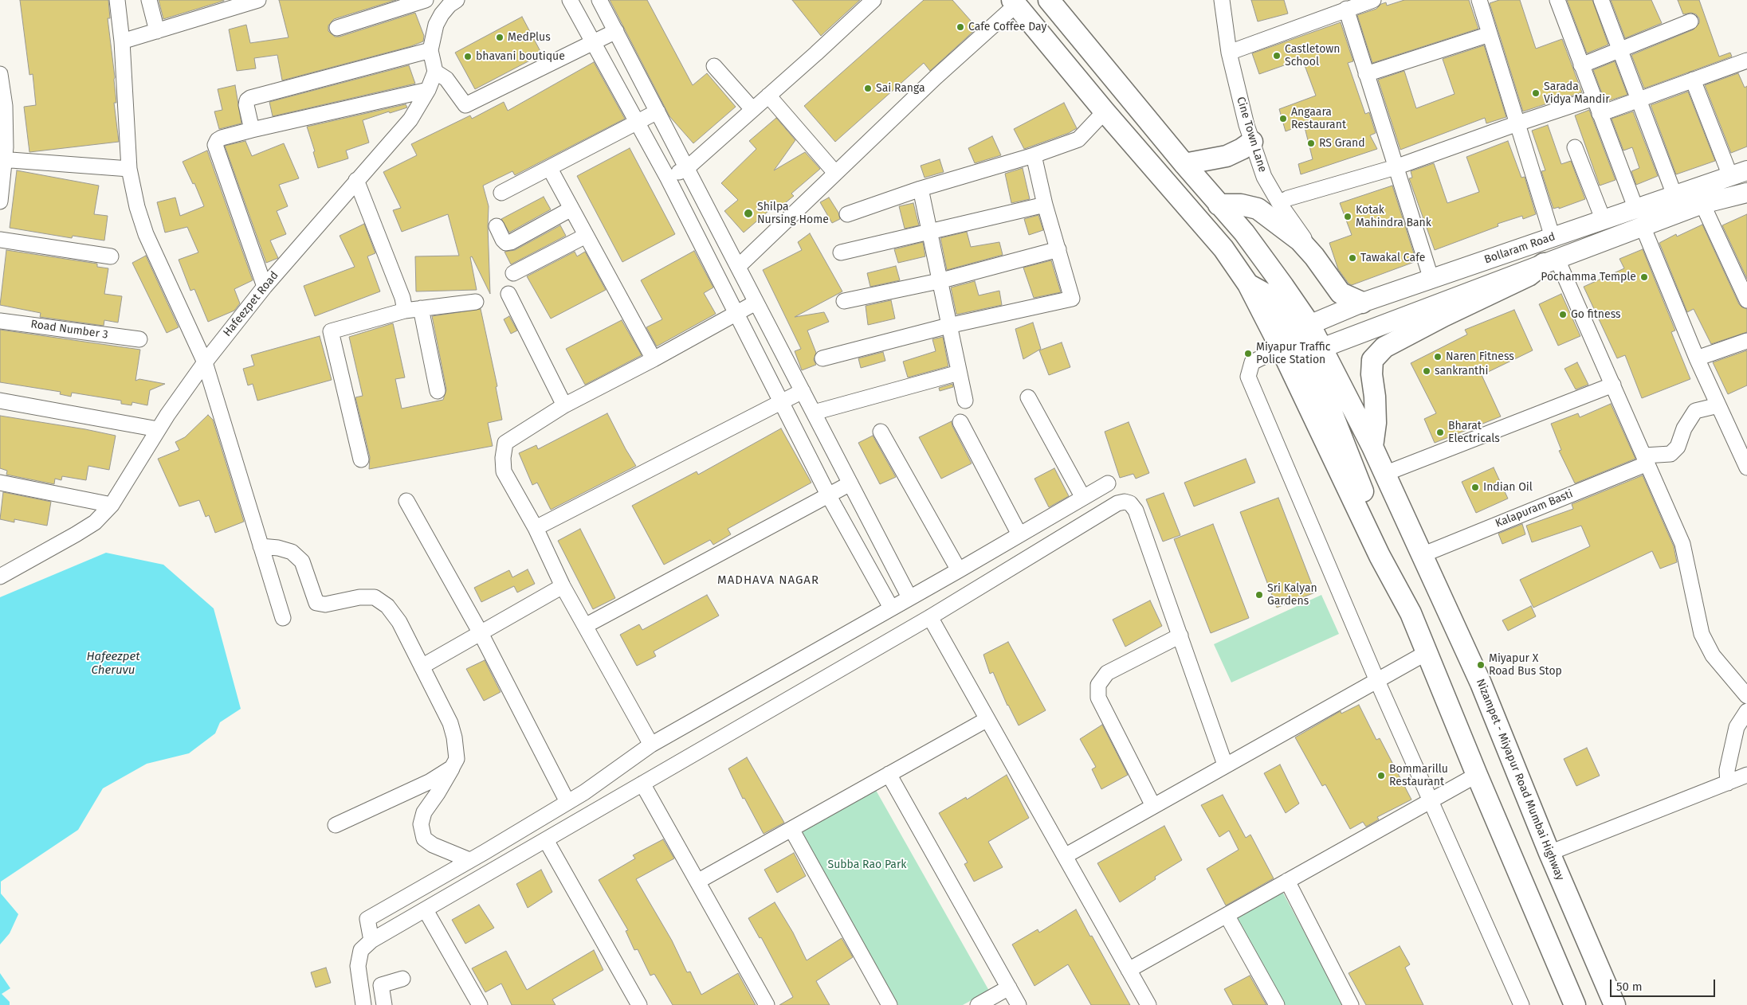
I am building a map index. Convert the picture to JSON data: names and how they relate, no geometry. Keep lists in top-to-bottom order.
{
  "streets": {
    "highway": ["Nizampet - Miyapur Road Mumbai Highway"],
    "main road": ["Bollaram Road"],
    "street": [
      "Cine Town Lane",
      "Hafeezpet Road",
      "Road Number 3",
      "Kalapuram Basti"
    ]
  },
  "crossings": [
    ["Bollaram Road", "Nizampet - Miyapur Road Mumbai Highway"],
    ["Kalapuram Basti", "Nizampet - Miyapur Road Mumbai Highway"]
  ],
  "districts": ["MADHAVA NAGAR"],
  "water": ["Hafeezpet Cheruvu"],
  "parks": ["Subba Rao Park"],
  "places": [
    "Cafe Coffee Day",
    "MedPlus",
    "Castletown School",
    "bhavani boutique",
    "Sai Ranga",
    "Sarada Vidya Mandir",
    "Angaara Restaurant",
    "RS Grand",
    "Shilpa Nursing Home",
    "Kotak Mahindra Bank",
    "Tawakal Cafe",
    "Pochamma Temple",
    "Go fitness",
    "Miyapur Traffic Police Station",
    "Naren Fitness",
    "sankranthi",
    "Bharat Electricals",
    "Indian Oil",
    "Sri Kalyan Gardens",
    "Miyapur X Road Bus Stop",
    "Bommarillu Restaurant"
  ],
  "scale_bar": "50 m"
}
